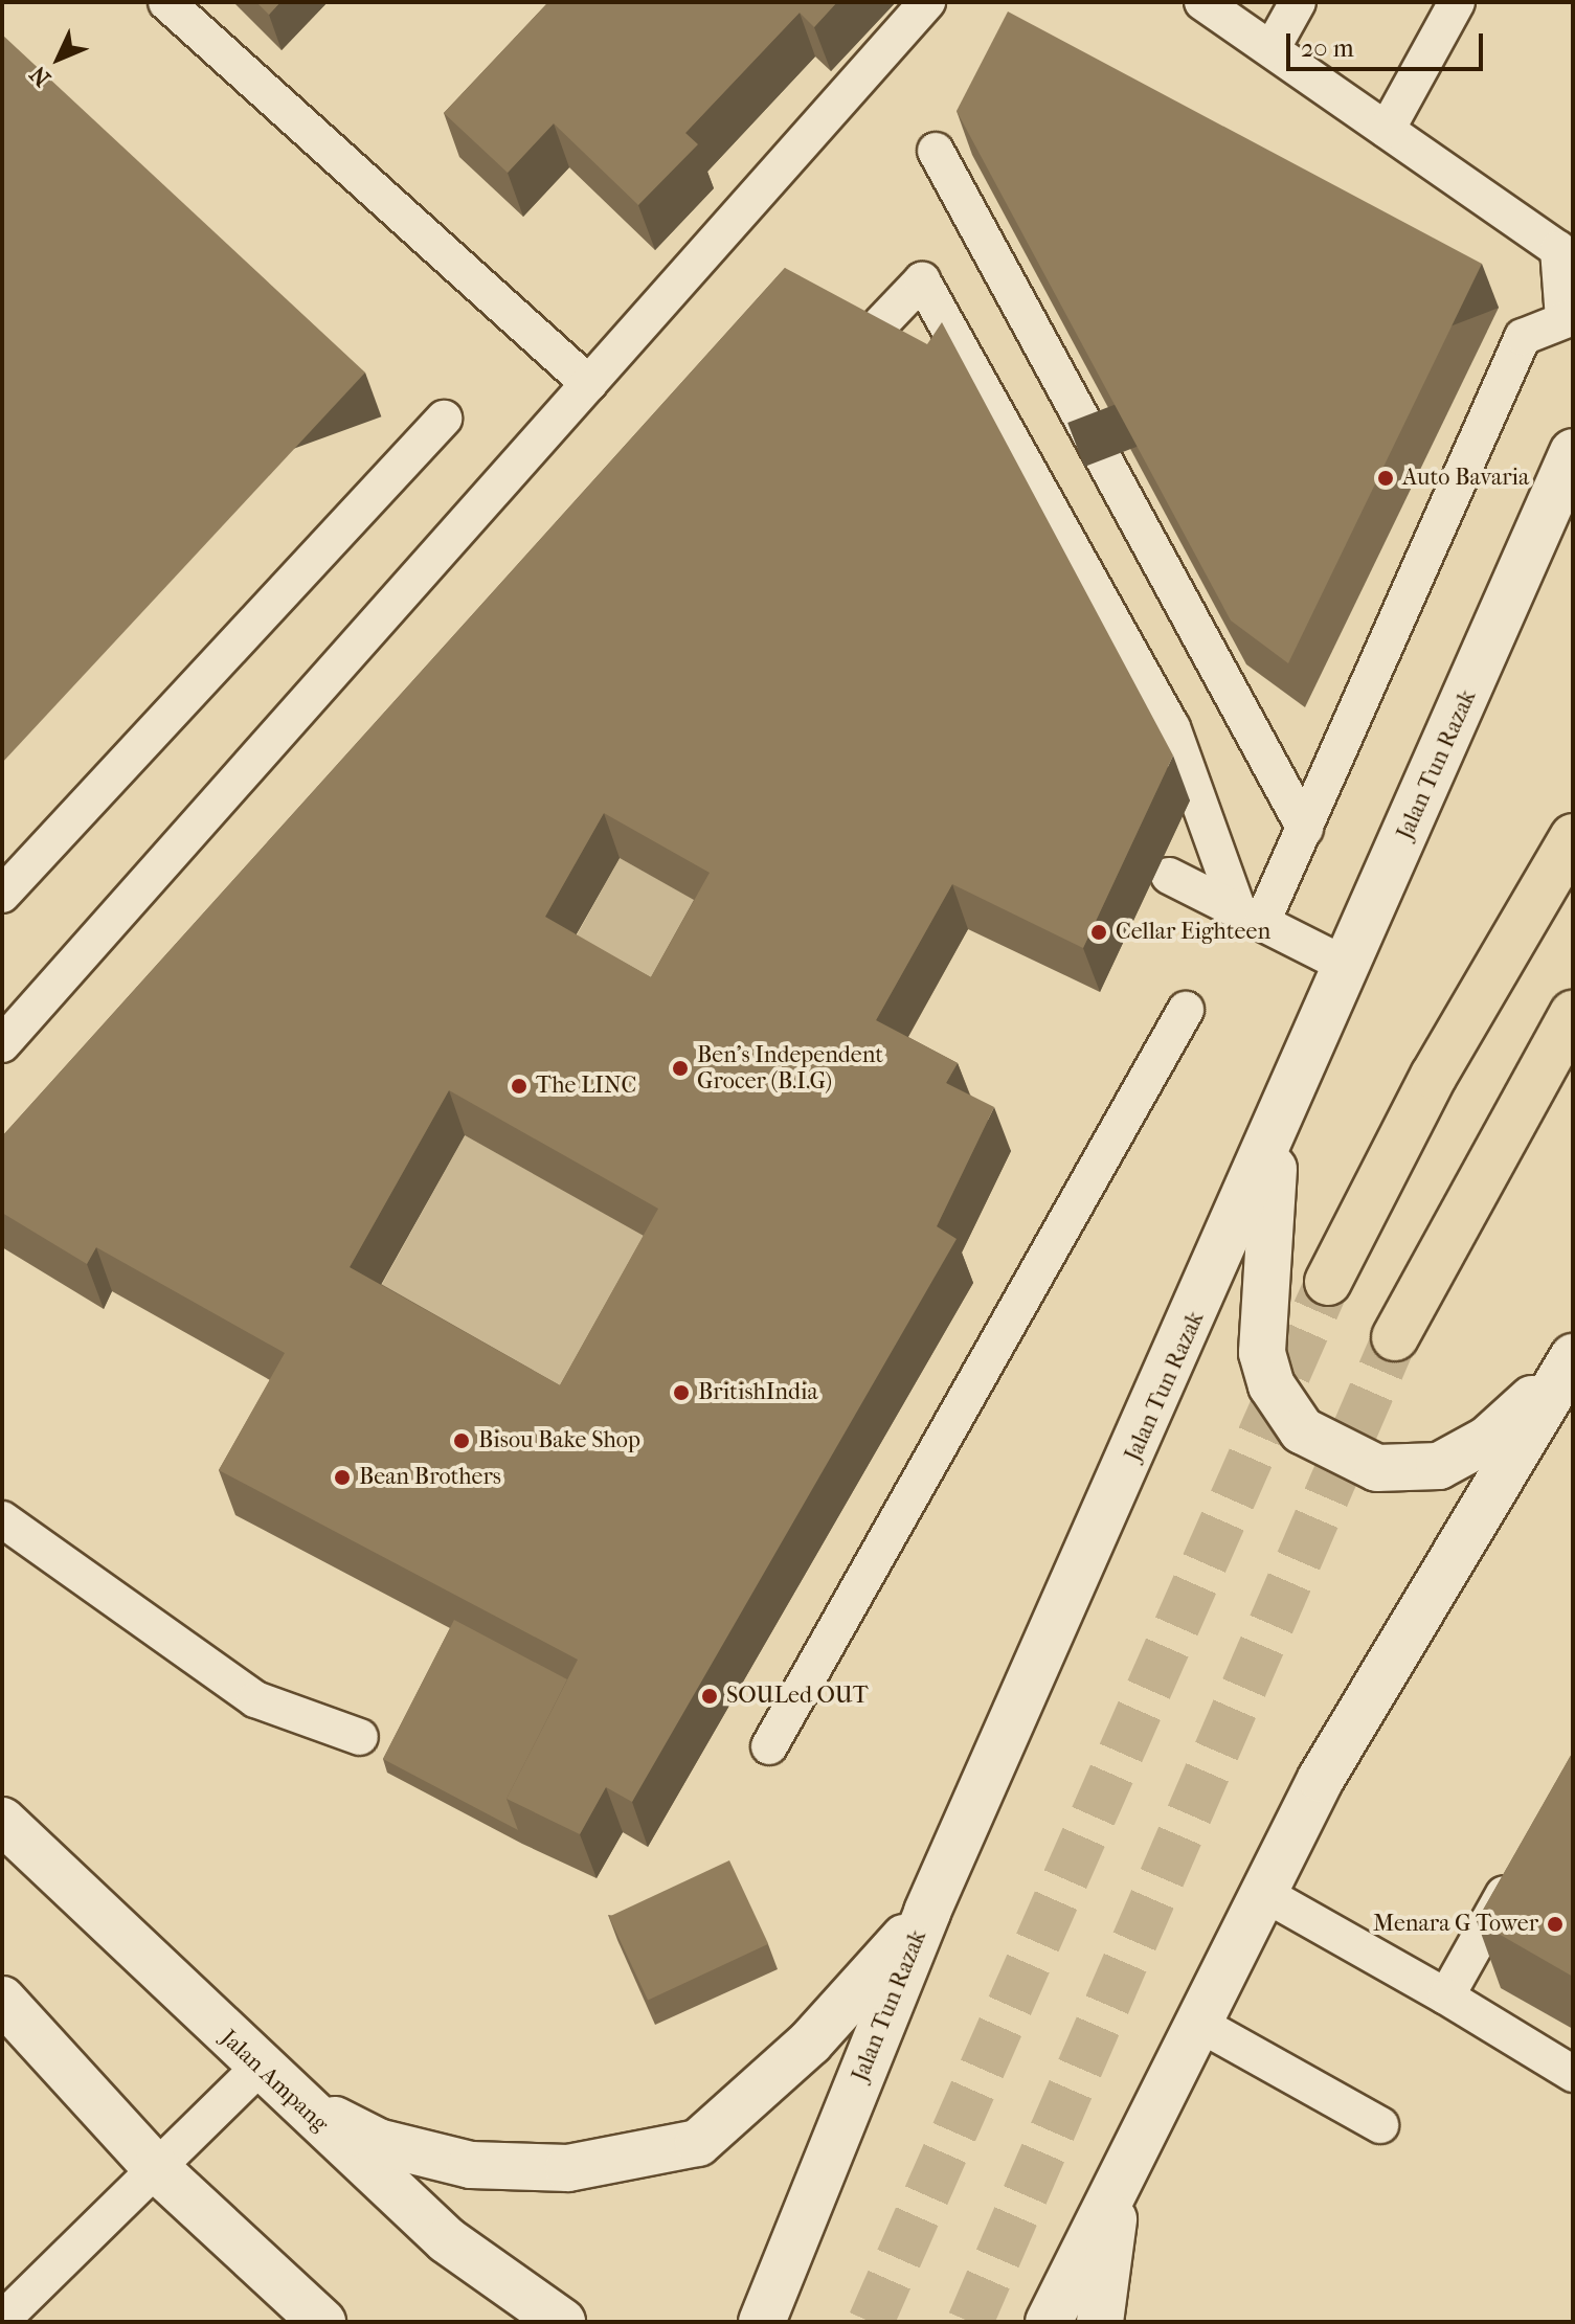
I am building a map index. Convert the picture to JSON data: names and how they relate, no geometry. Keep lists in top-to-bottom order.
{
  "streets": {
    "main road": ["Jalan Tun Razak", "Jalan Ampang"]
  },
  "places": [
    "Auto Bavaria",
    "Cellar Eighteen",
    "Ben’s Independent Grocer (B.I.G)",
    "The LINC",
    "BritishIndia",
    "Bisou Bake Shop",
    "Bean Brothers",
    "SOULed OUT",
    "Menara G Tower"
  ],
  "scale_bar": "20 m",
  "north": "bottom left"
}
